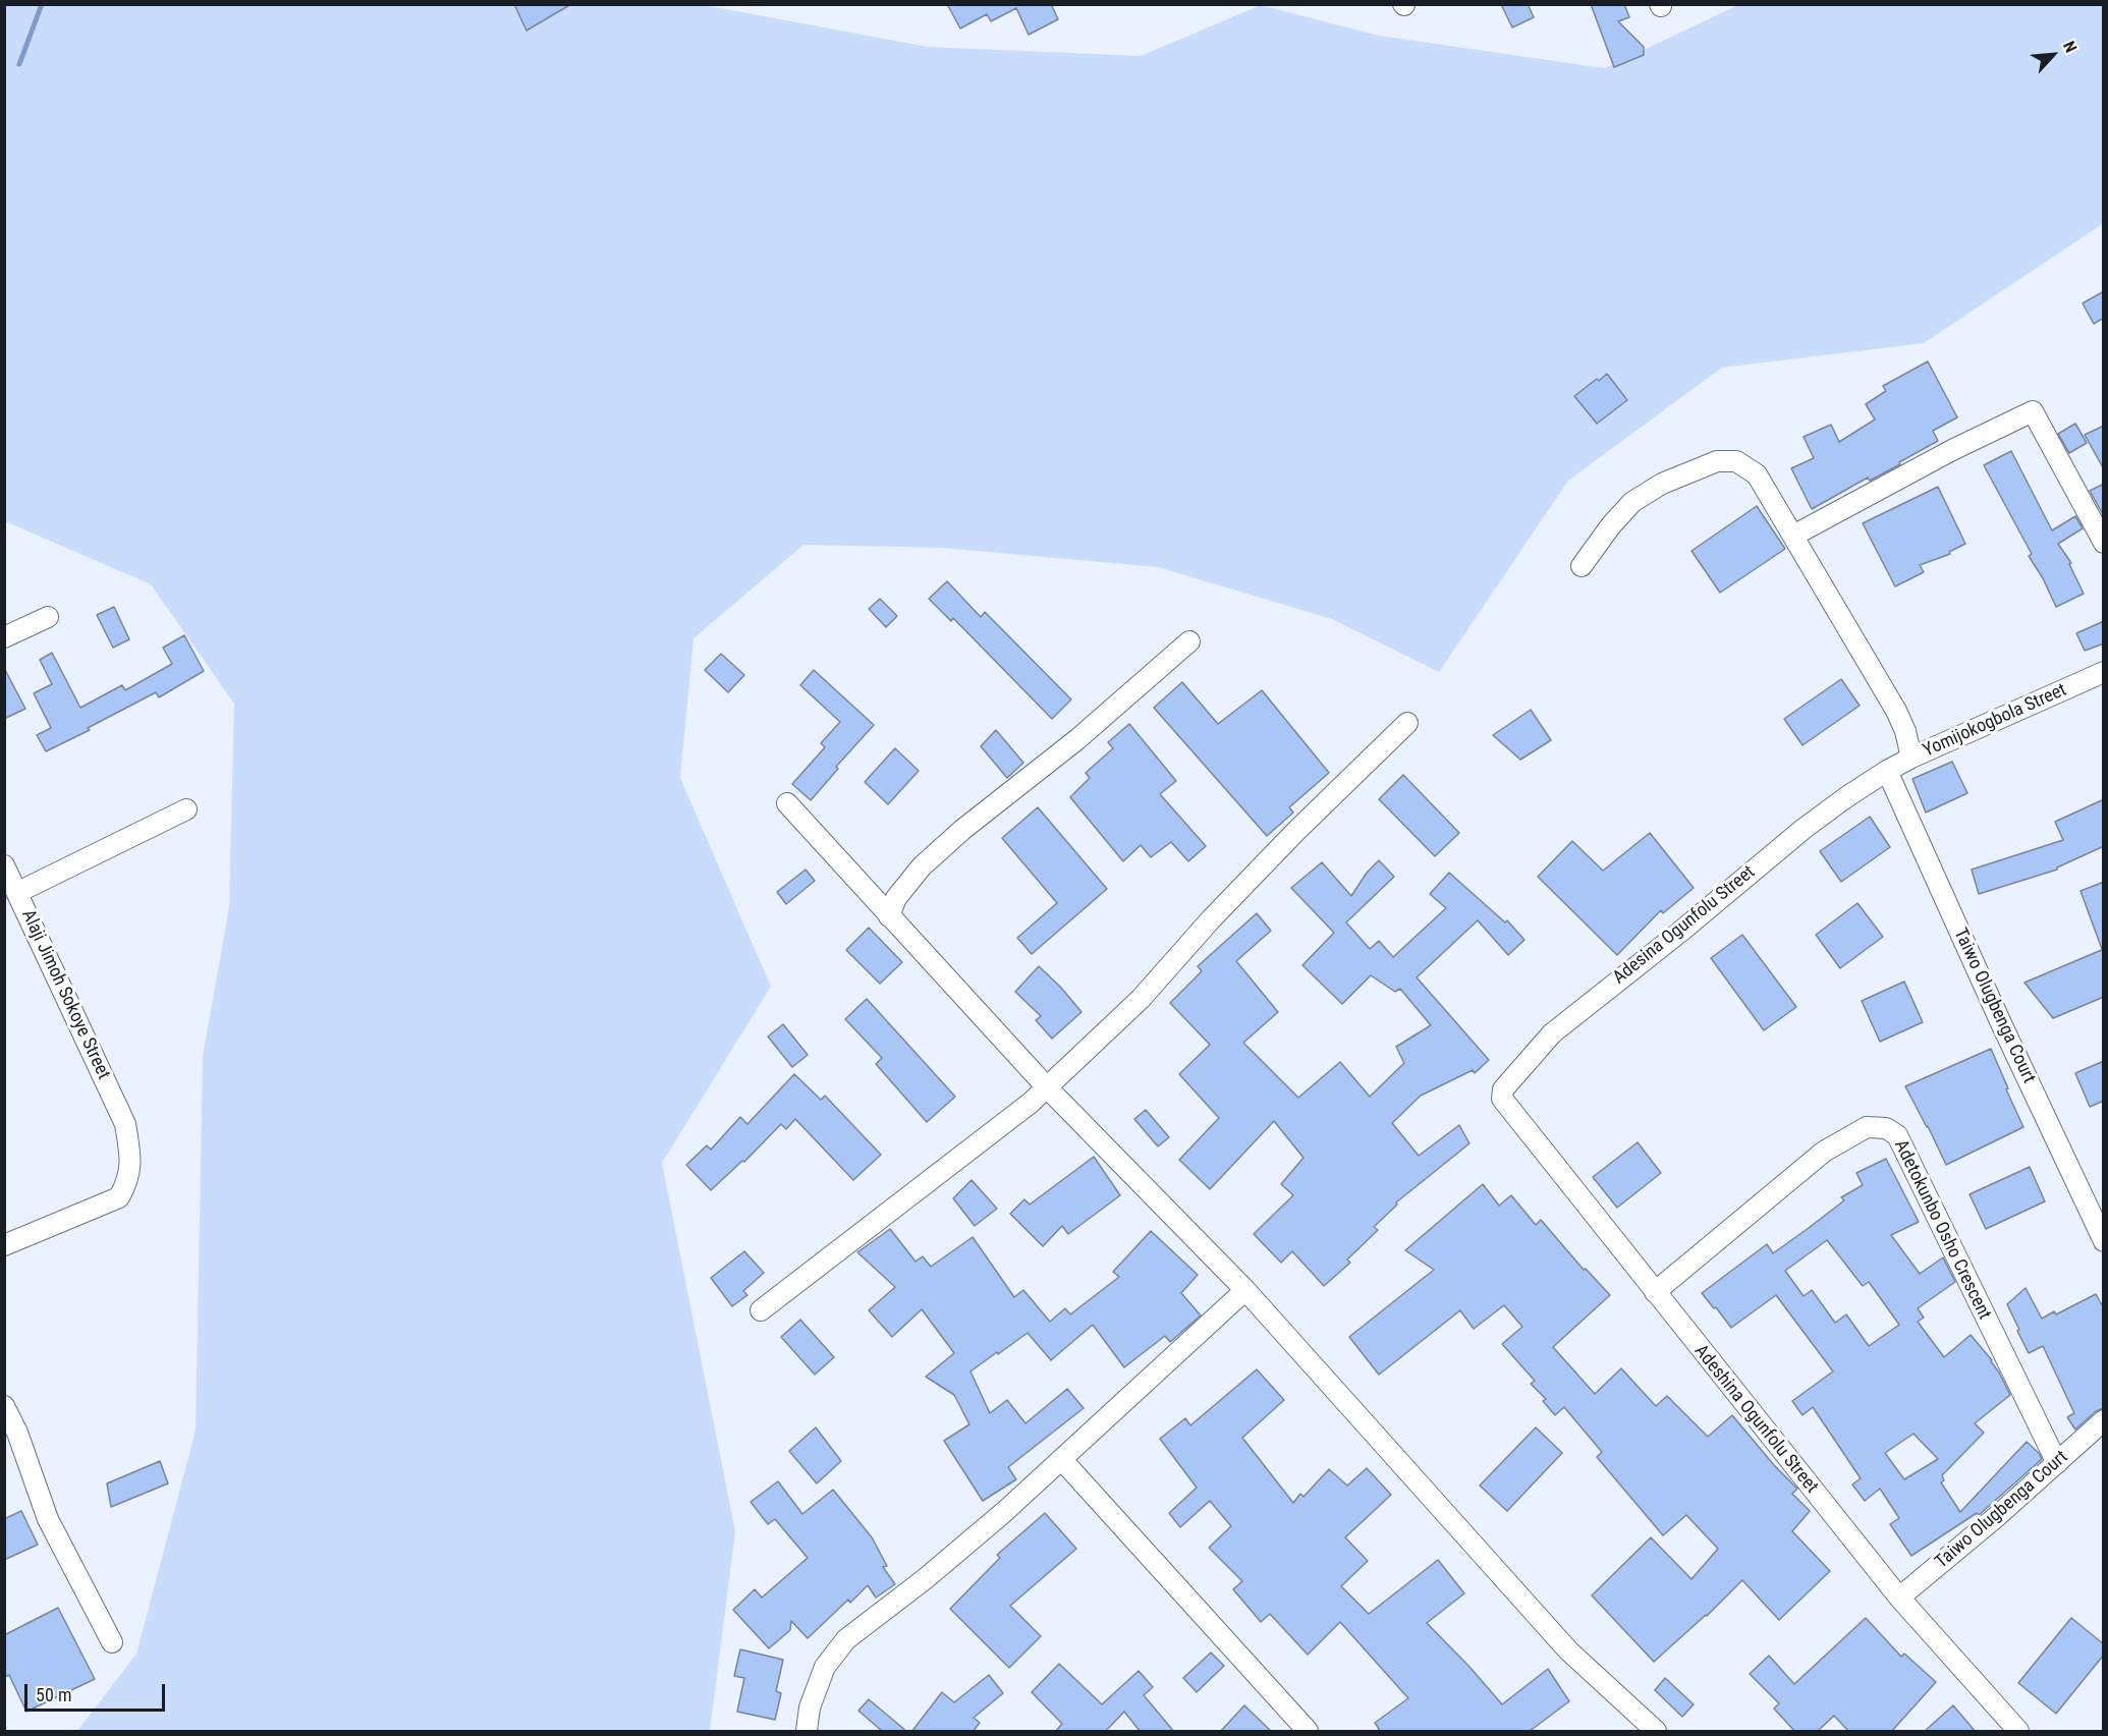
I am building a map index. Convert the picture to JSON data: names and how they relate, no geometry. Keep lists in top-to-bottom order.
{
  "streets": {
    "street": [
      "Yomijokogbola Street",
      "Adesina Ogunfolu Street",
      "Alaji Jimoh Sokoye Street",
      "Taiwo Olugbenga Court",
      "Adetokunbo Osho Crescent",
      "Adeshina Ogunfolu Street"
    ]
  },
  "crossings": [
    ["Yomijokogbola Street", "Adesina Ogunfolu Street"],
    ["Yomijokogbola Street", "Taiwo Olugbenga Court"],
    ["Adesina Ogunfolu Street", "Taiwo Olugbenga Court"],
    ["Adesina Ogunfolu Street", "Adeshina Ogunfolu Street"],
    ["Taiwo Olugbenga Court", "Adetokunbo Osho Crescent"],
    ["Taiwo Olugbenga Court", "Adeshina Ogunfolu Street"],
    ["Adetokunbo Osho Crescent", "Adeshina Ogunfolu Street"]
  ],
  "scale_bar": "50 m",
  "north": "top right"
}
